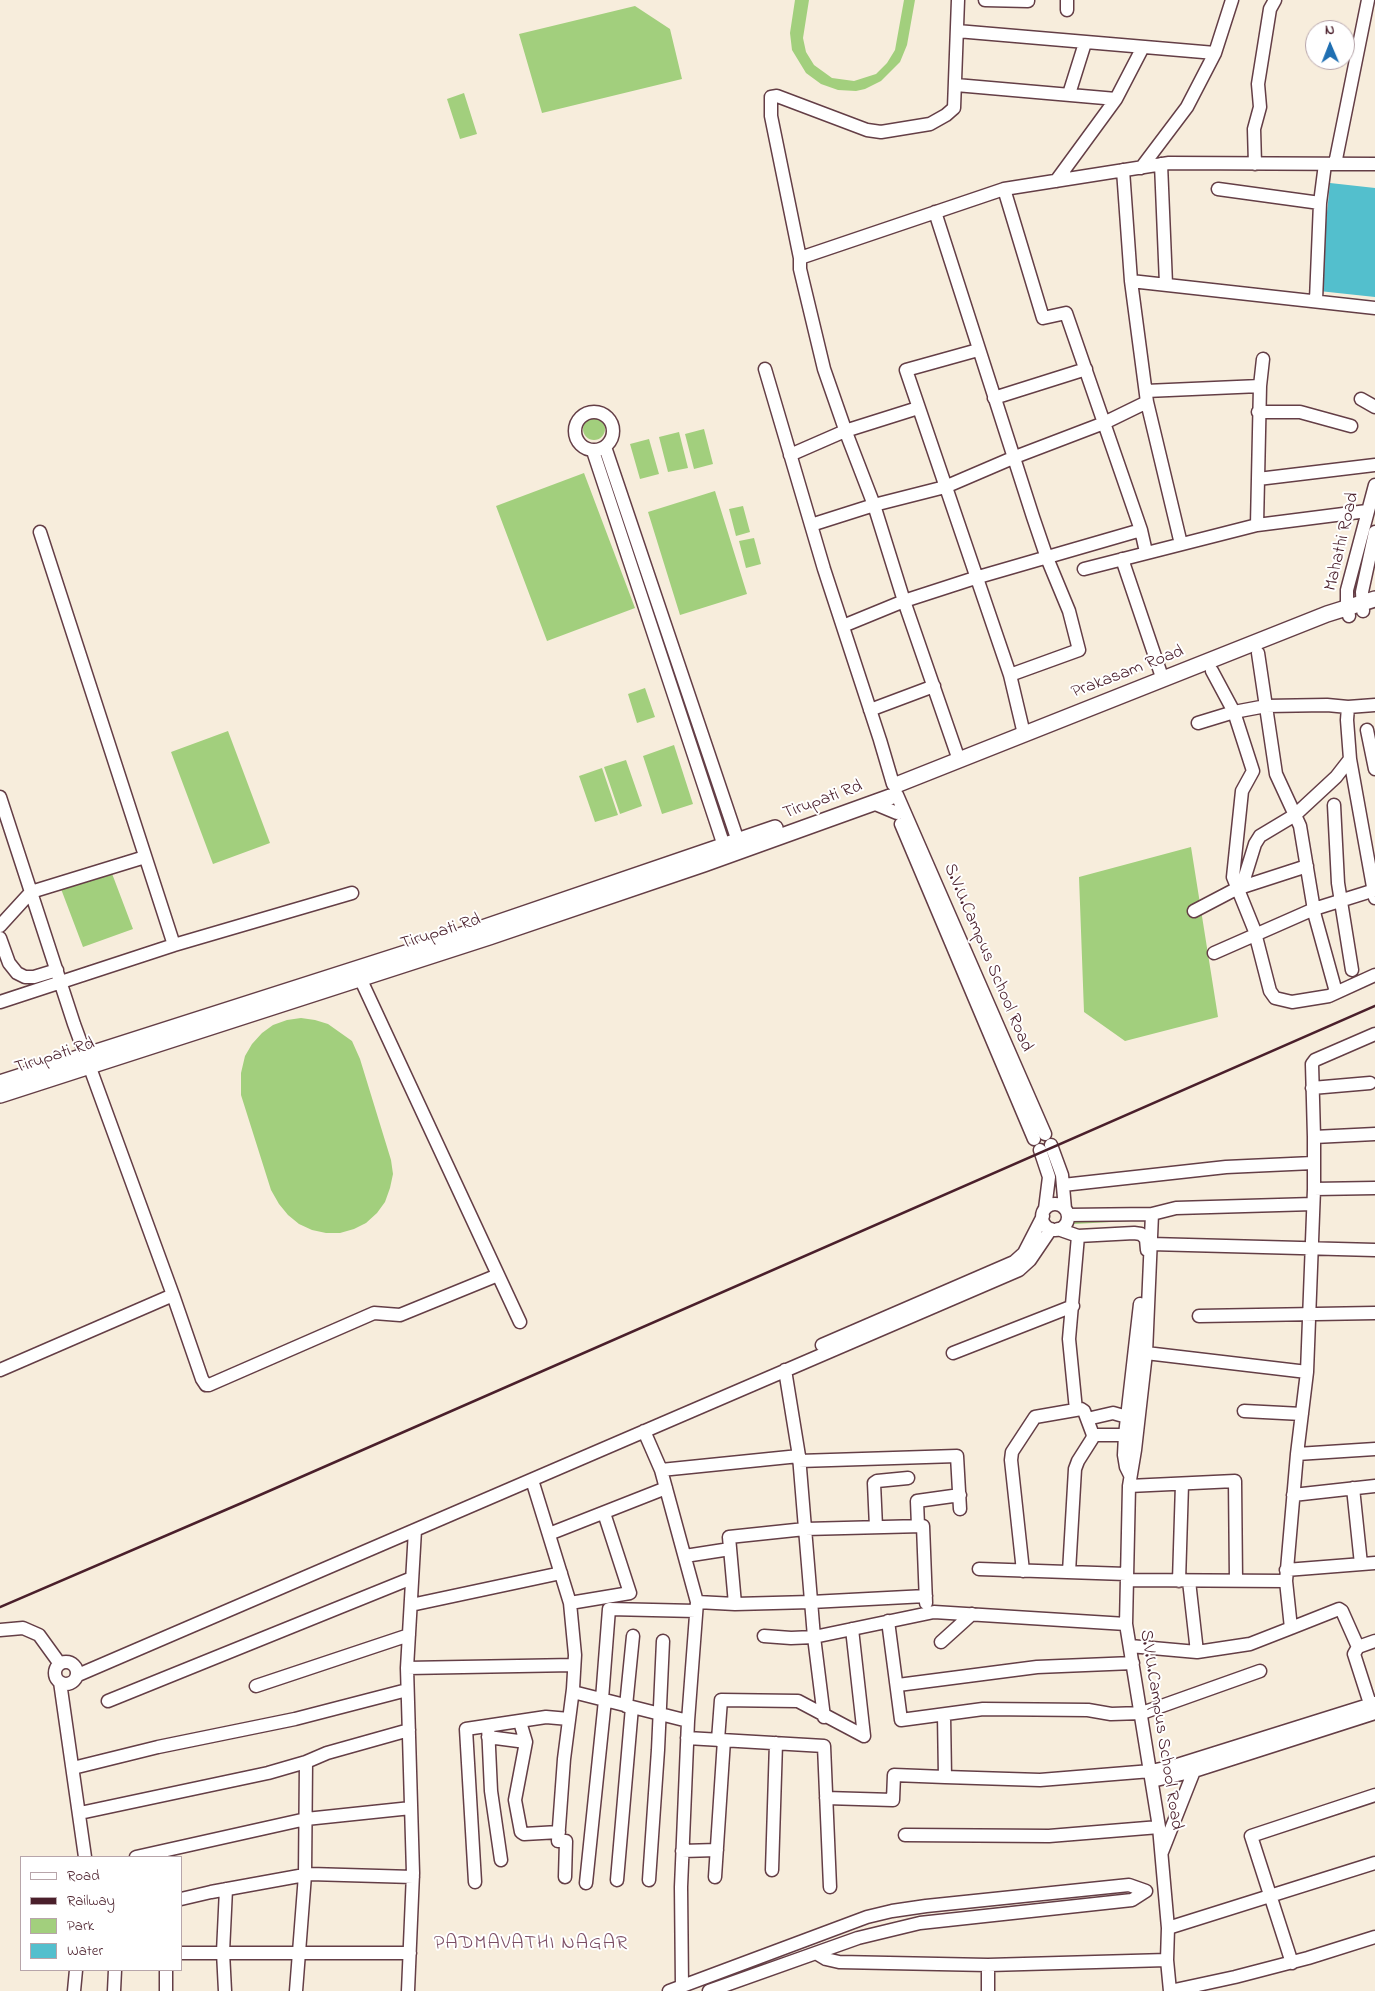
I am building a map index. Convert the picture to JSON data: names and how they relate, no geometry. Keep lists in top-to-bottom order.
{
  "streets": {
    "main road": ["Prakasam Road", "Tirupati Rd"],
    "street": ["Mahathi Road", "S.V.U.Campus School Road"]
  },
  "crossings": [
    ["Mahathi Road", "Prakasam Road"],
    ["Prakasam Road", "Tirupati Rd"],
    ["Prakasam Road", "S.V.U.Campus School Road"],
    ["Tirupati Rd", "S.V.U.Campus School Road"]
  ],
  "districts": ["PADMAVATHI NAGAR"],
  "legend": [
    "Road",
    "Railway",
    "Park",
    "Water"
  ],
  "north": "top"
}
